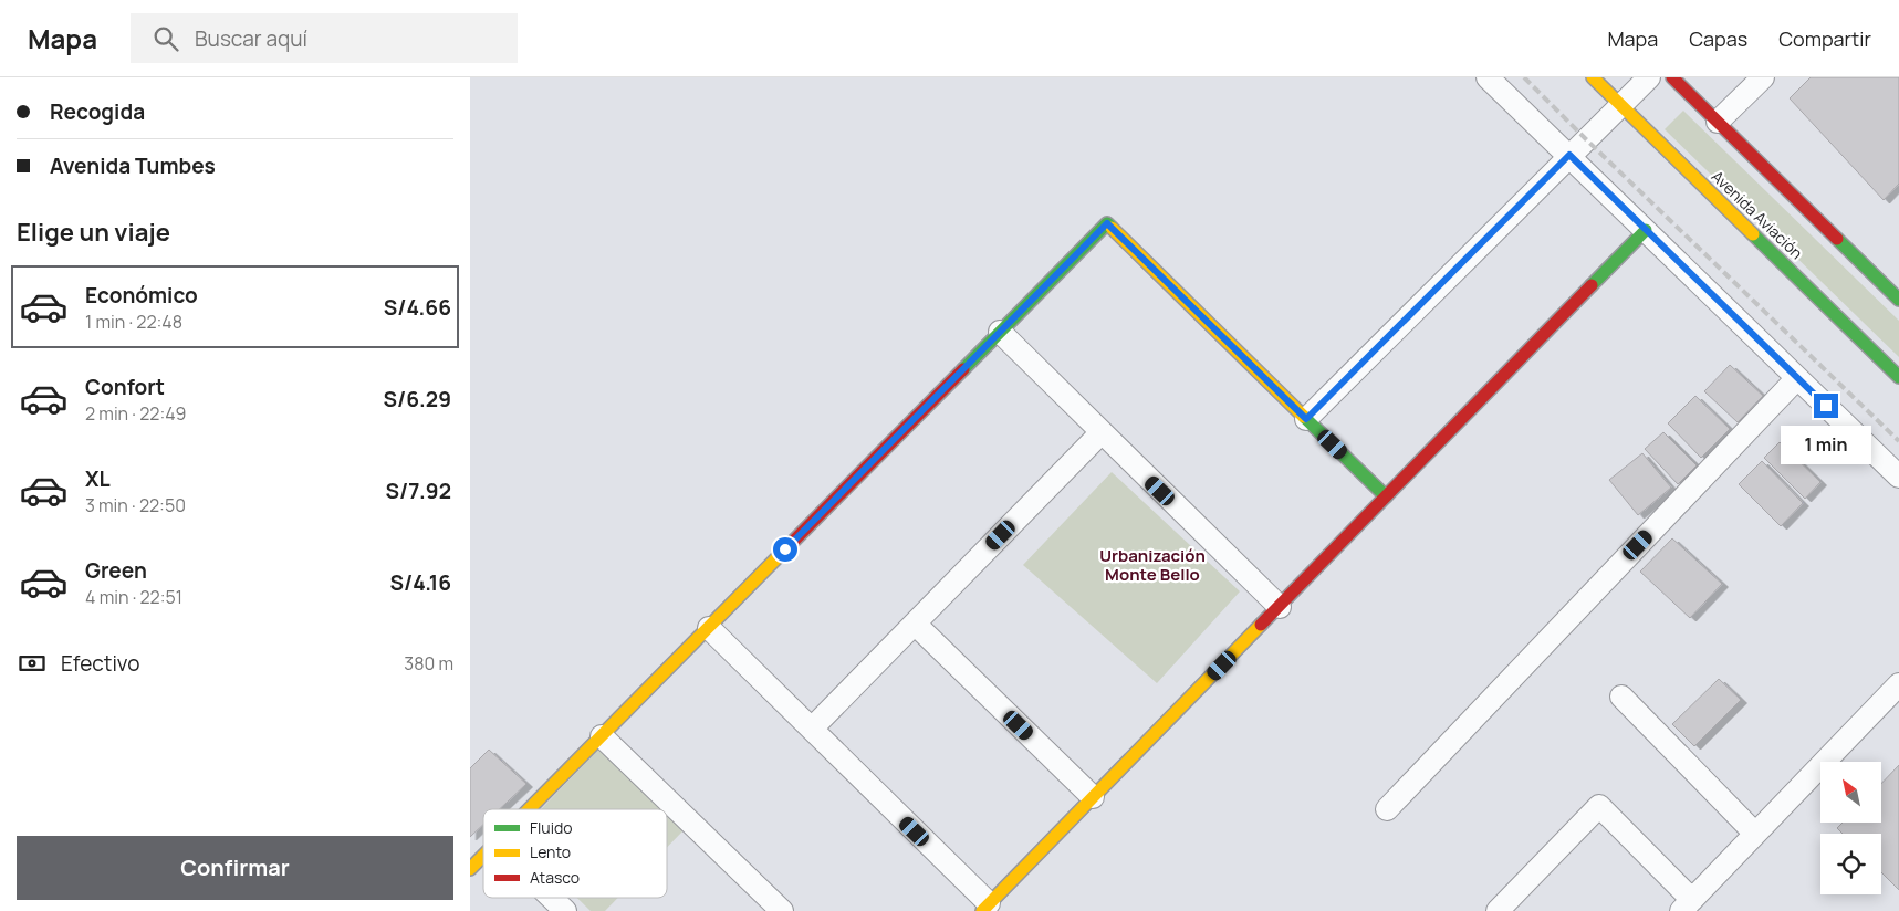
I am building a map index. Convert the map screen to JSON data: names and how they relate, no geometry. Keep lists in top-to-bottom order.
{
  "streets": {
    "street": ["Avenida Aviación"]
  },
  "districts": ["Urbanización Monte Bello"],
  "legend": ["Fluido", "Lento", "Atasco"],
  "north": "top left",
  "page": {
    "header": "Mapa",
    "search": "Buscar aquí",
    "nav": ["Mapa", "Capas", "Compartir"],
    "banner": ["Recogida", "Avenida Tumbes"],
    "heading": "Elige un viaje",
    "list": [
      {
        "name": "Económico",
        "note": "1 min · 22:48",
        "value": "S/4.66"
      },
      {
        "name": "Confort",
        "note": "2 min · 22:49",
        "value": "S/6.29"
      },
      {
        "name": "XL",
        "note": "3 min · 22:50",
        "value": "S/7.92"
      },
      {
        "name": "Green",
        "note": "4 min · 22:51",
        "value": "S/4.16"
      }
    ],
    "bubble": "1 min",
    "pay": ["Efectivo", "380 m"],
    "buttons": "Confirmar"
  }
}
